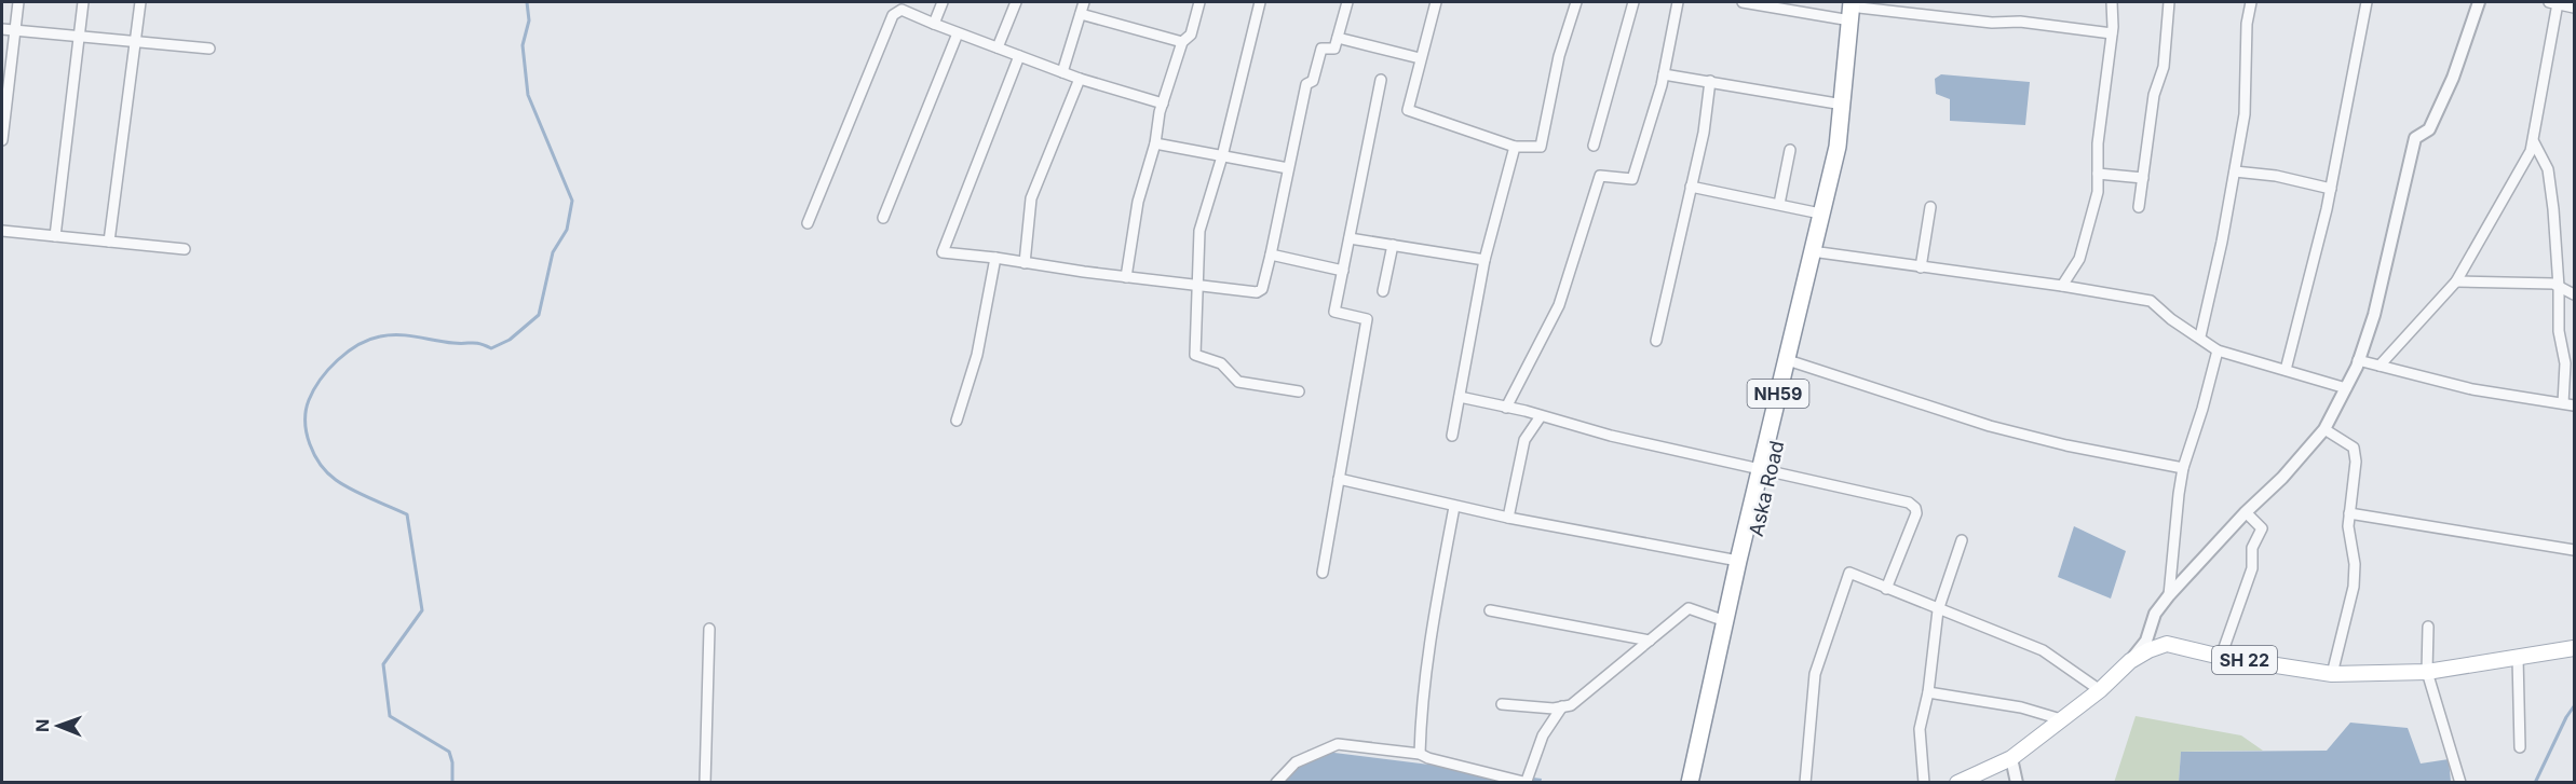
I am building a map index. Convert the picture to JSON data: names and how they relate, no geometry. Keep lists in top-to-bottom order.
{
  "streets": {
    "highway": ["NH59", "Aska Road"],
    "main road": ["SH 22"]
  },
  "crossings": [
    ["NH59", "Aska Road"]
  ],
  "north": "left"
}
